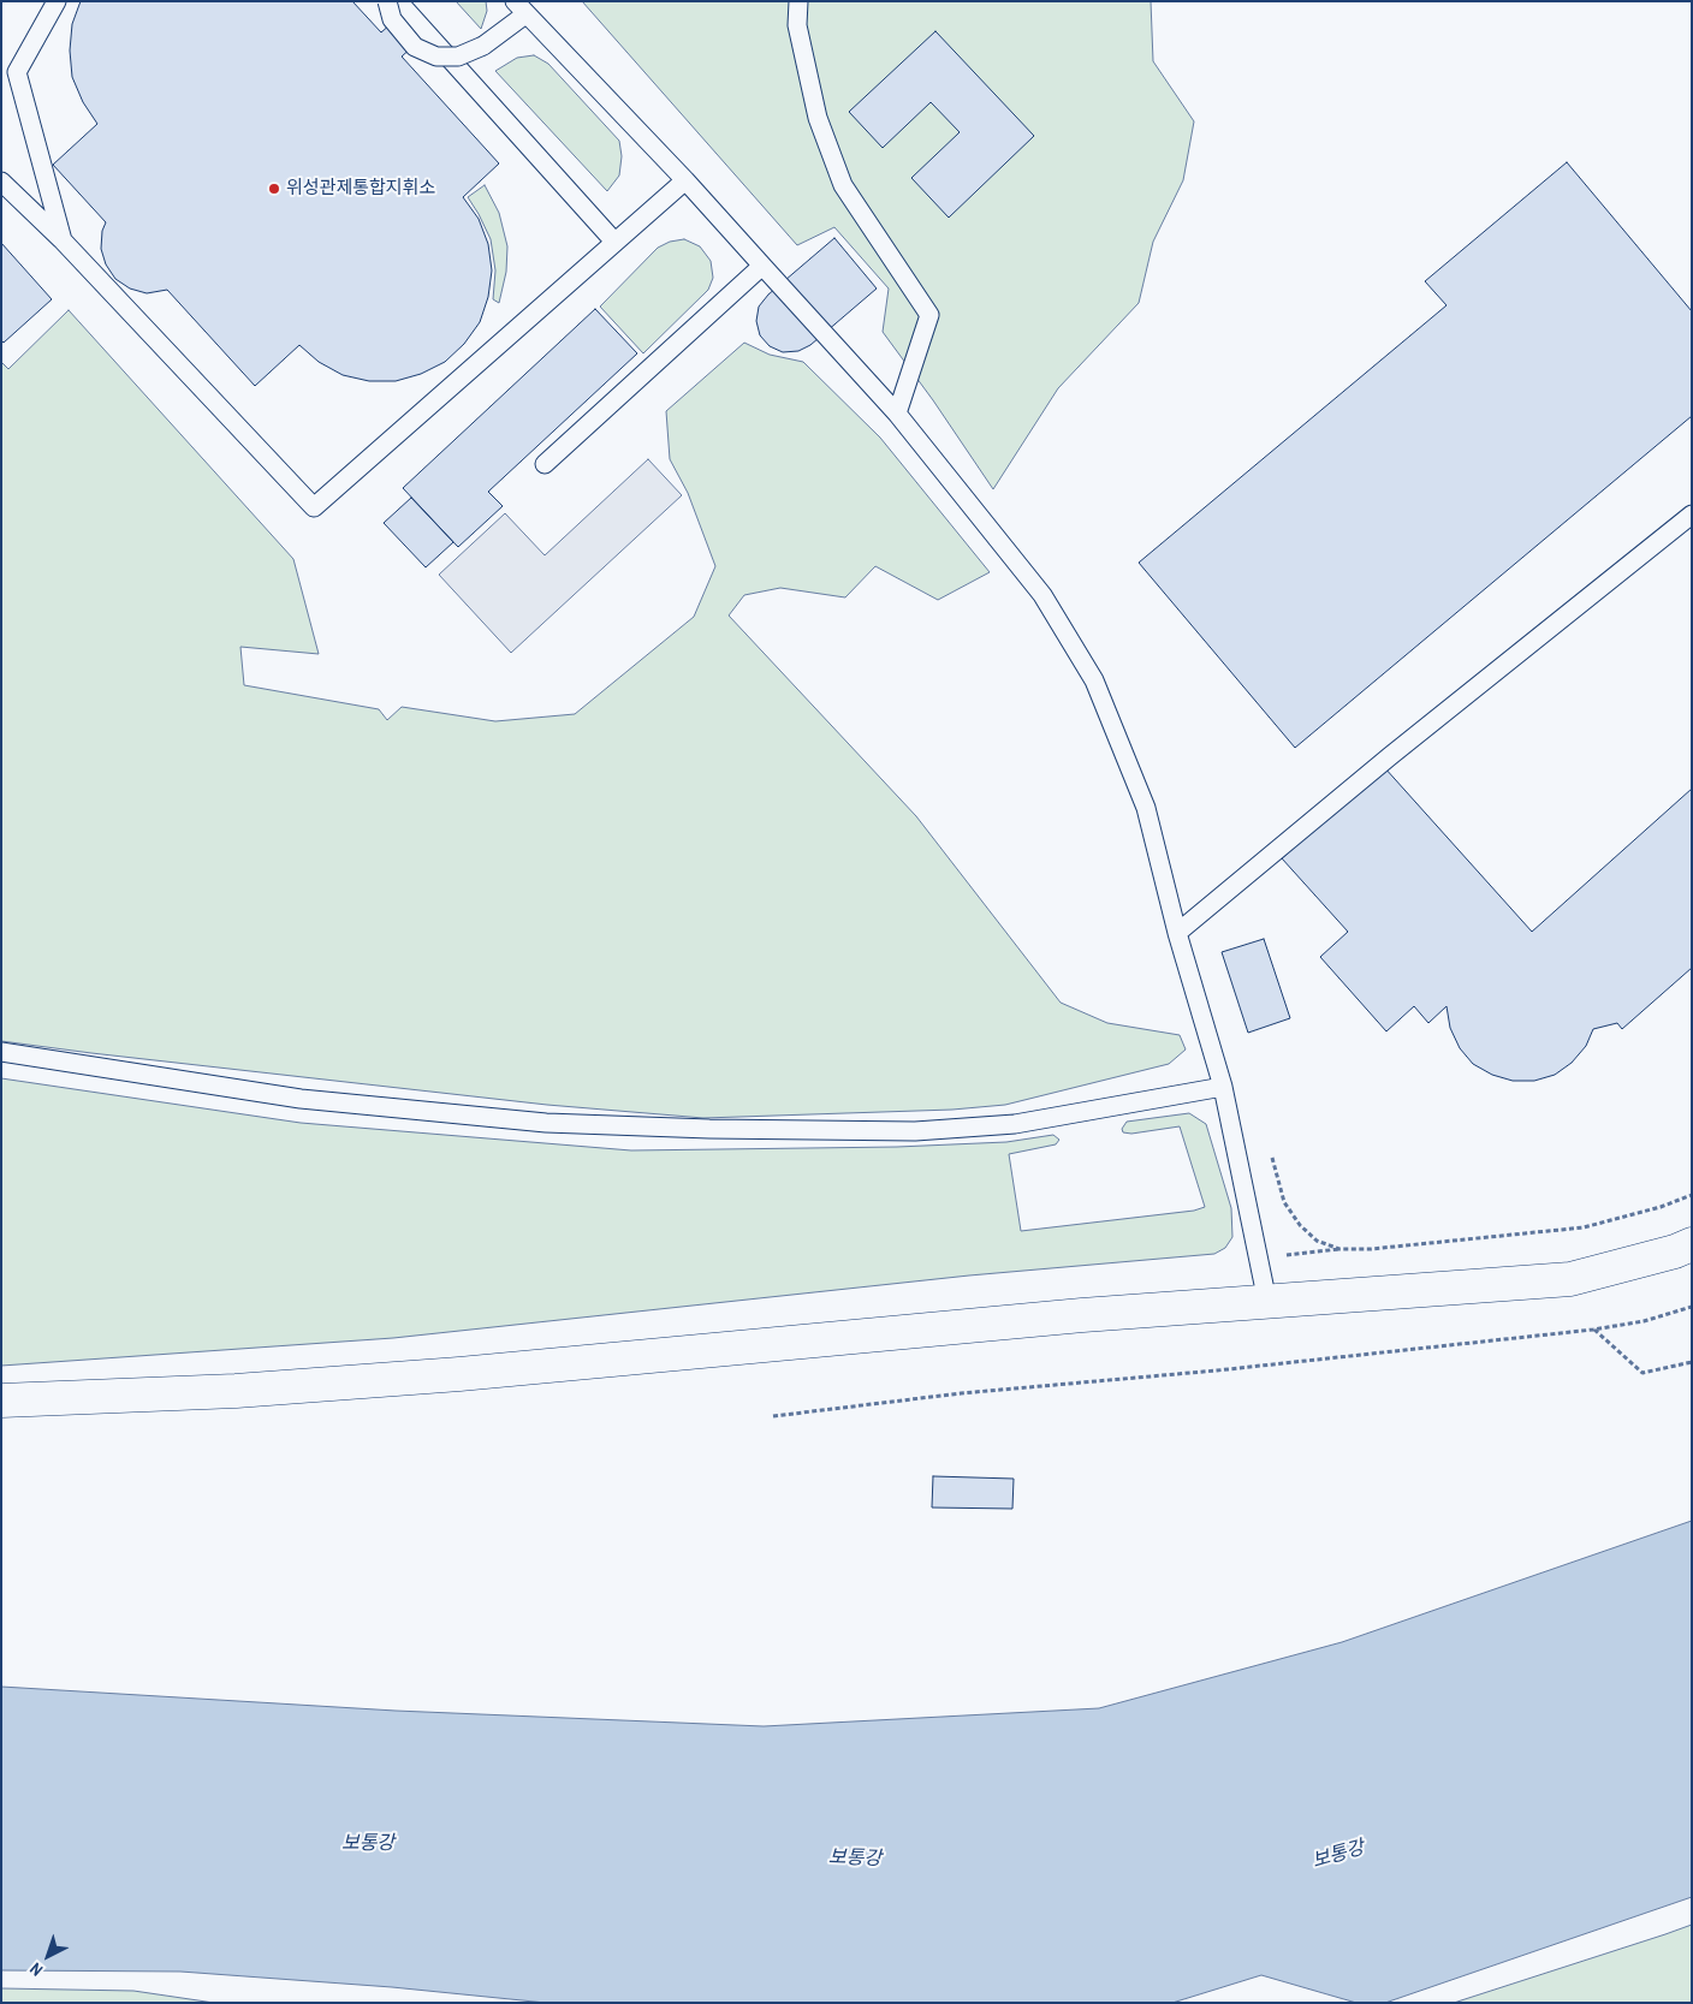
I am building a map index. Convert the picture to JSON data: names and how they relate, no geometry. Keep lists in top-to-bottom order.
{
  "water": ["보통강"],
  "places": ["위성관제통합지휘소"],
  "north": "bottom left"
}
